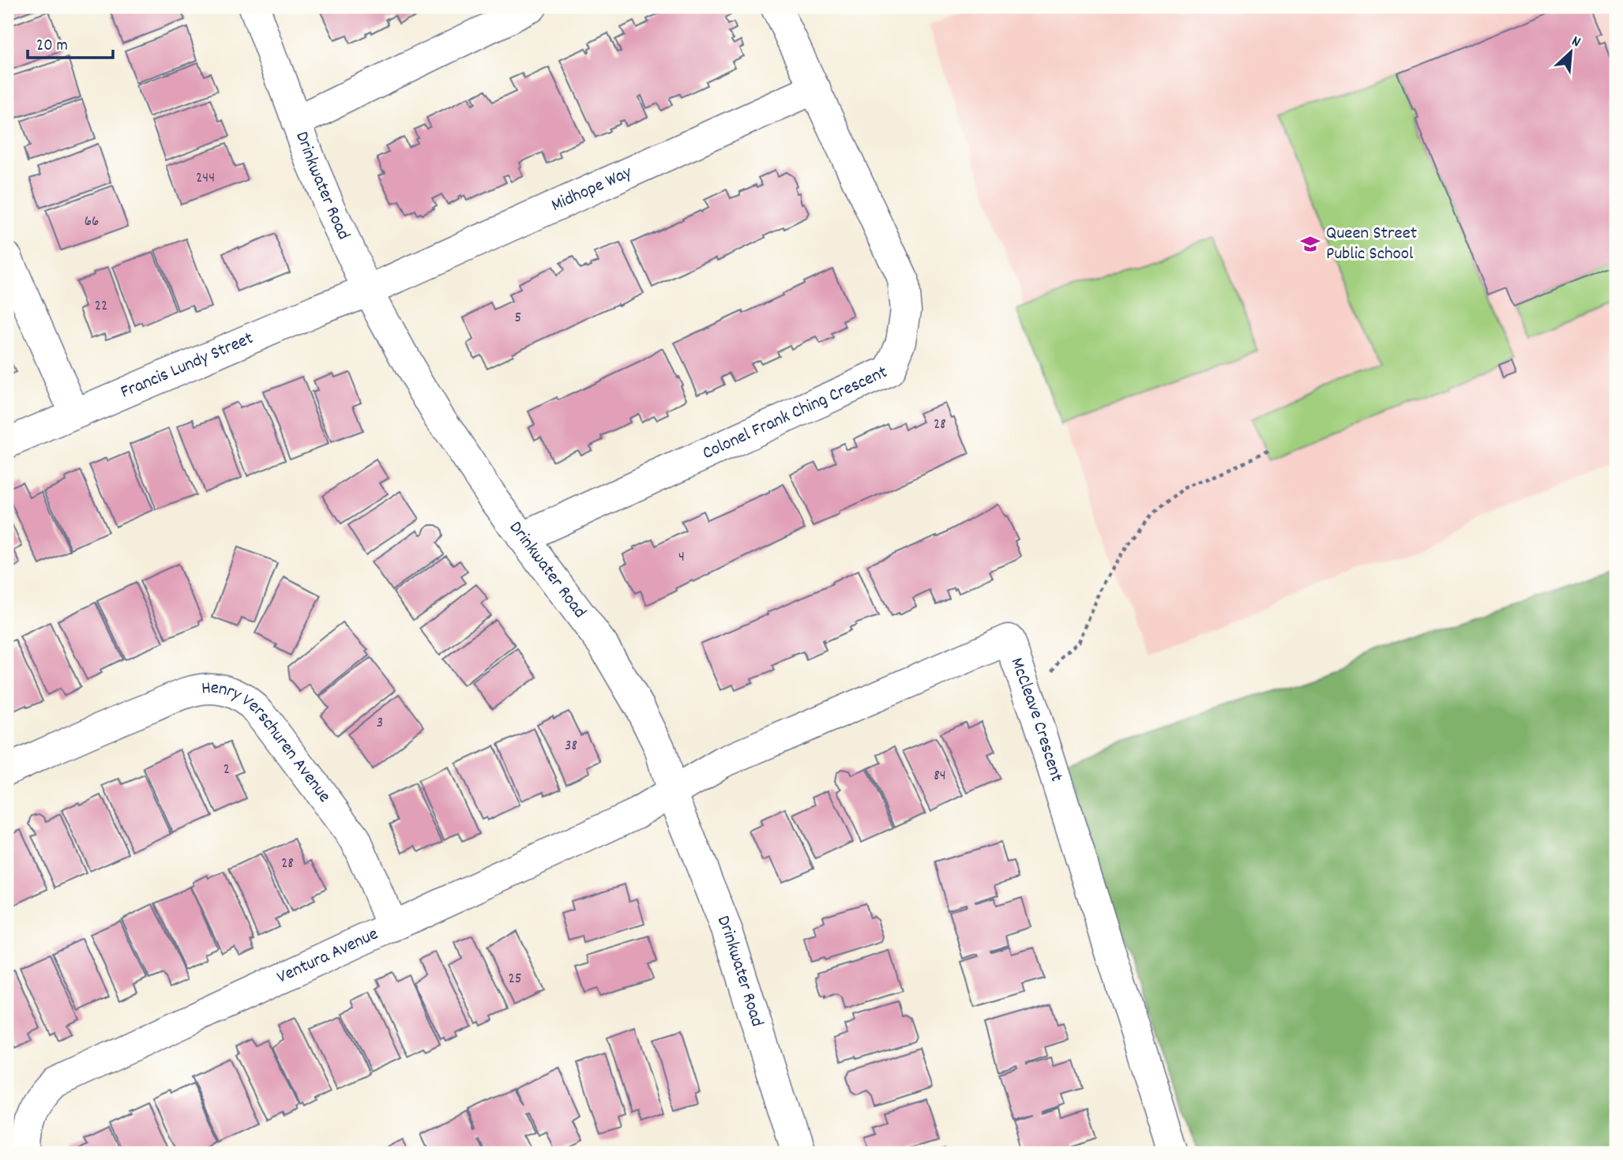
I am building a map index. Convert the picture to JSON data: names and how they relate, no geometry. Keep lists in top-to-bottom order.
{
  "streets": {
    "street": [
      "Drinkwater Road",
      "Midhope Way",
      "Francis Lundy Street",
      "Colonel Frank Ching Crescent",
      "McCleave Crescent",
      "Henry Verschuren Avenue",
      "Ventura Avenue"
    ]
  },
  "crossings": [
    ["Drinkwater Road", "Midhope Way"],
    ["Drinkwater Road", "Francis Lundy Street"],
    ["Drinkwater Road", "Colonel Frank Ching Crescent"],
    ["Drinkwater Road", "McCleave Crescent"],
    ["Drinkwater Road", "Ventura Avenue"],
    ["Midhope Way", "Francis Lundy Street"],
    ["Midhope Way", "Colonel Frank Ching Crescent"],
    ["McCleave Crescent", "Ventura Avenue"],
    ["Henry Verschuren Avenue", "Ventura Avenue"]
  ],
  "places": {
    "school or university": ["Queen Street Public School"]
  },
  "house_numbers": [
    "244",
    "66",
    "22",
    "5",
    "28",
    "4",
    "3",
    "38",
    "2",
    "84",
    "28",
    "25"
  ],
  "scale_bar": "20 m",
  "north": "top right"
}
